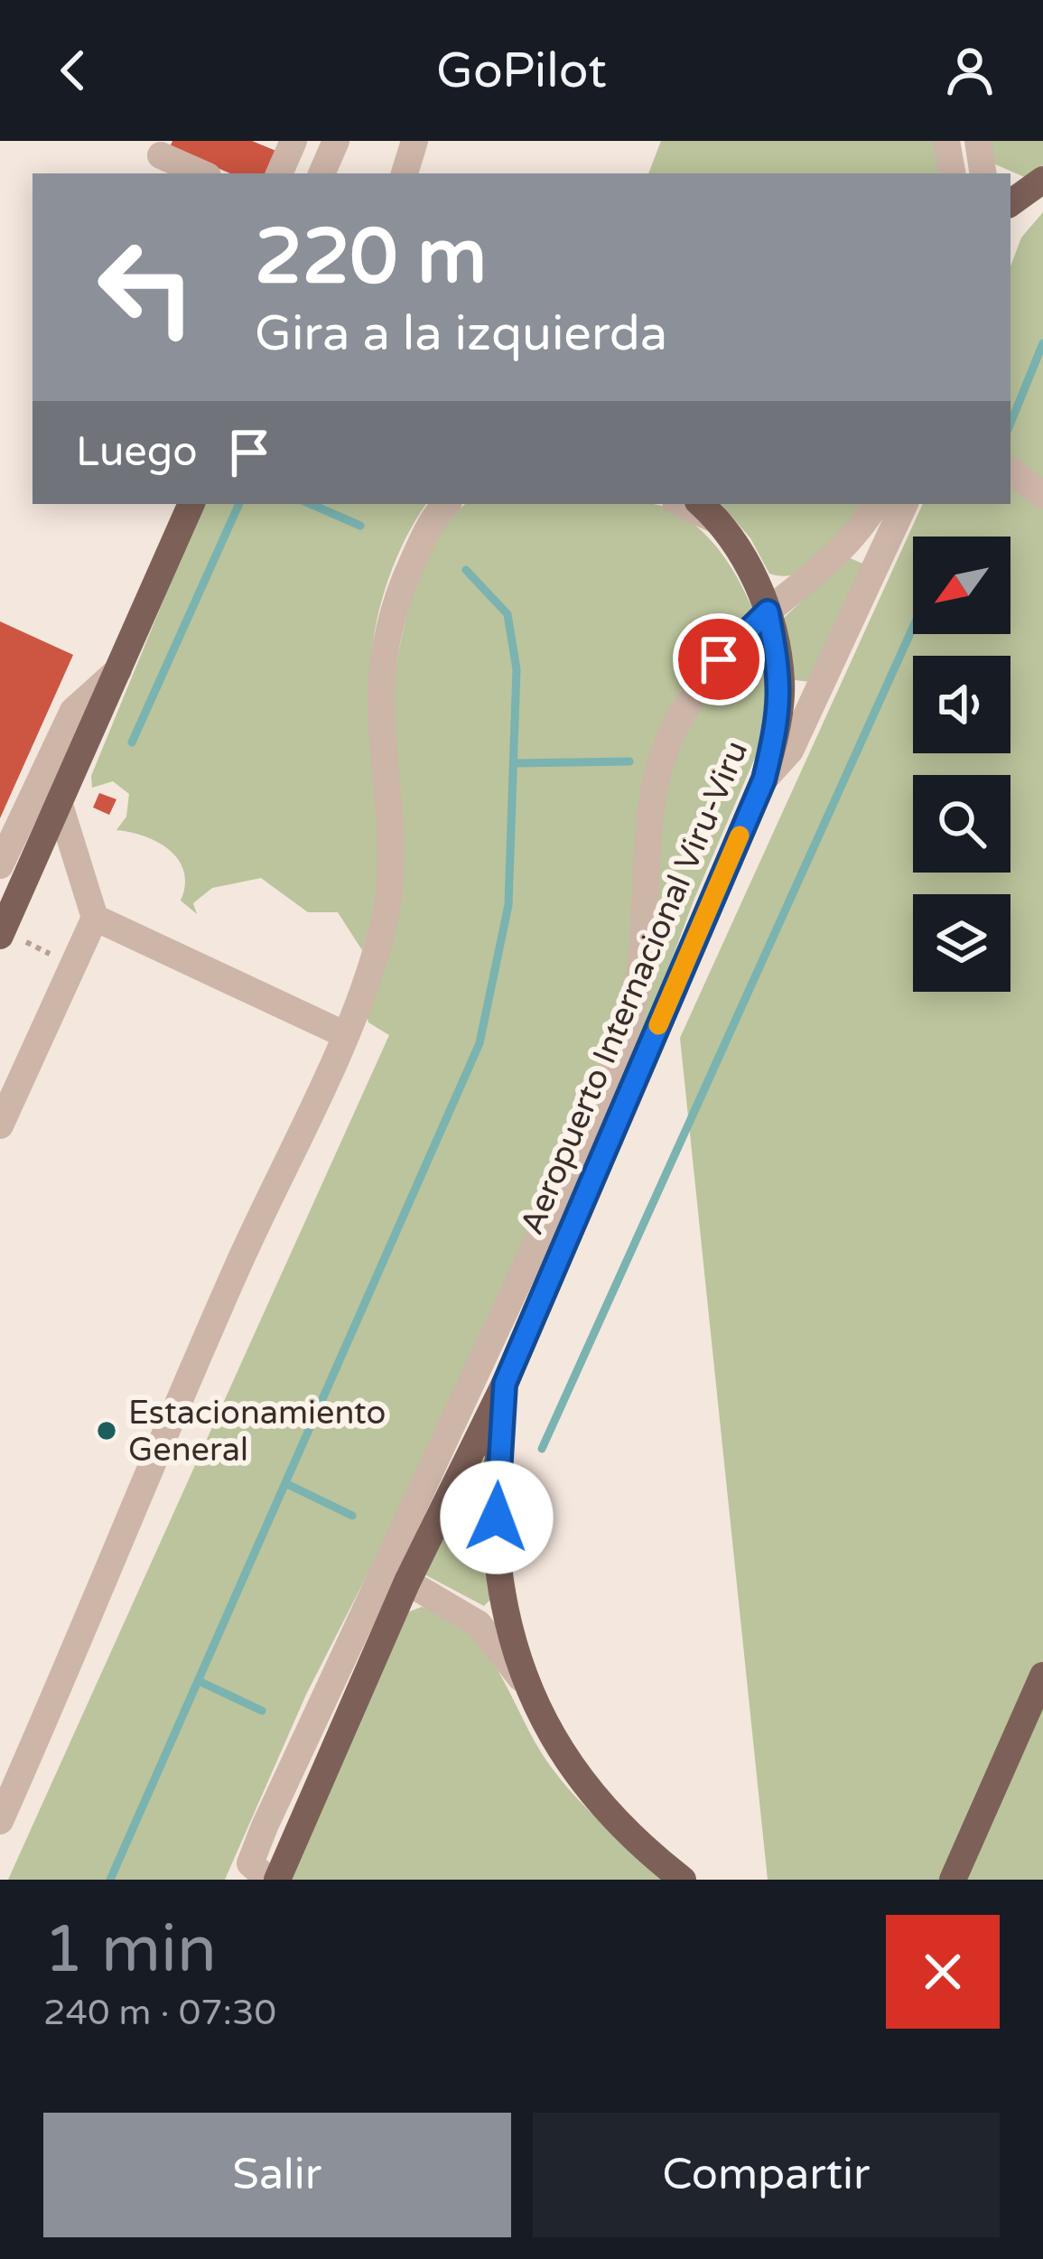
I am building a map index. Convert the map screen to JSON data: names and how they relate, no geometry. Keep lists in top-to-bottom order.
{
  "streets": {
    "main road": ["Aeropuerto Internacional Viru-Viru"]
  },
  "places": ["Estacionamiento General"],
  "north": "bottom left",
  "page": {
    "header": "GoPilot",
    "turn": ["220 m", "Gira a la izquierda"],
    "then": "Luego",
    "heading": ["1 min", "240 m · 07:30"],
    "buttons": ["Salir", "Compartir"]
  }
}
